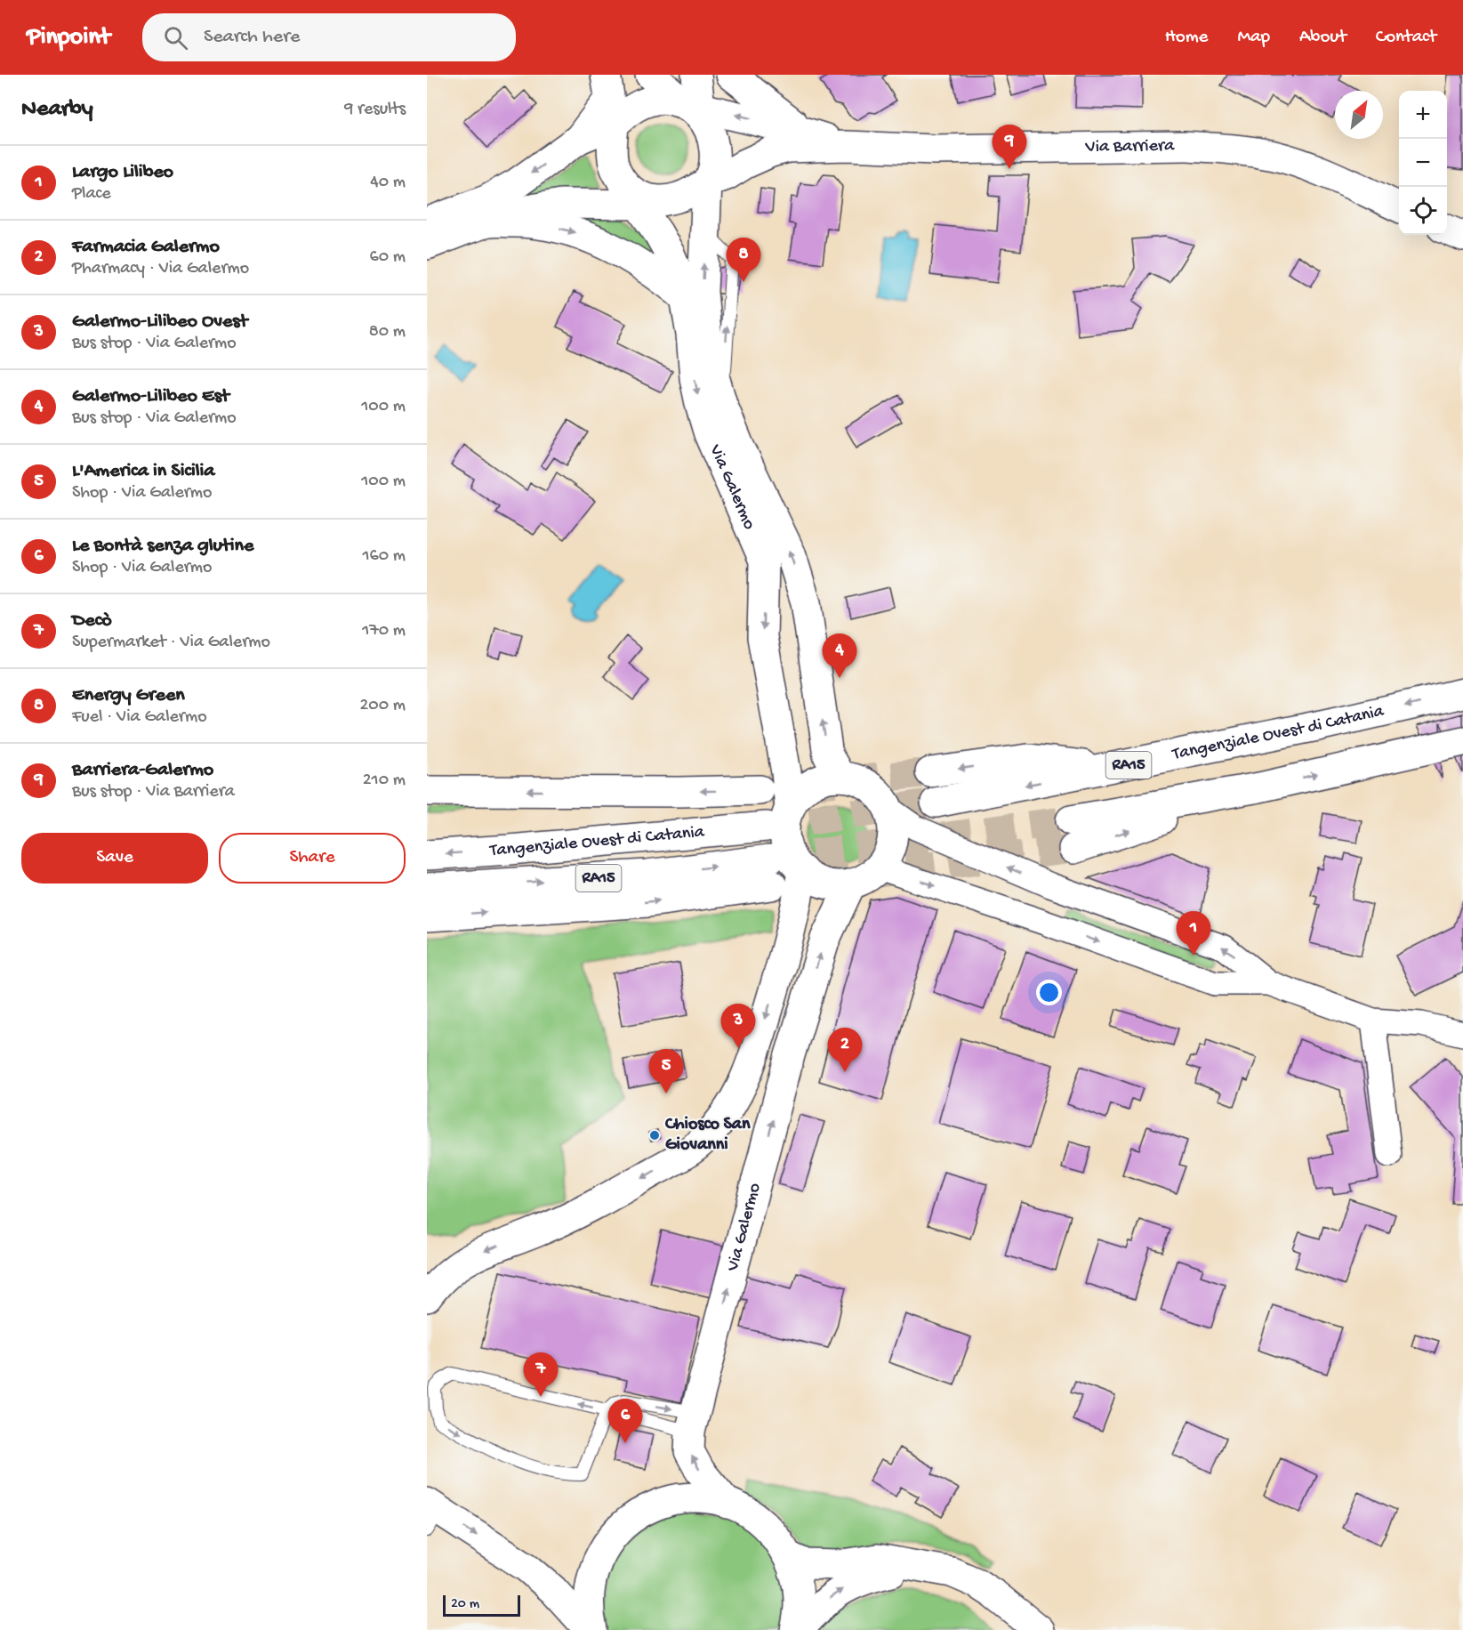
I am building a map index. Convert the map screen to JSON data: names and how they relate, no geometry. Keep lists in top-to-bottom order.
{
  "streets": {
    "main road": [
      "Via Barriera",
      "Via Galermo",
      "Tangenziale Ovest di Catania",
      "RA15"
    ]
  },
  "places": ["Chiosco San Giovanni"],
  "scale_bar": "20 m",
  "north": "top right",
  "page": {
    "header": "Pinpoint",
    "search": "Search here",
    "nav": [
      "Home",
      "Map",
      "About",
      "Contact"
    ],
    "heading": ["Nearby", "9 results"],
    "map_buttons": ["+", "−"],
    "pins": [
      "9",
      "8",
      "4",
      "1",
      "3",
      "2",
      "5",
      "7",
      "6"
    ],
    "list": [
      {
        "mark": "1",
        "name": "Largo Lilibeo",
        "note": "Place",
        "value": "40 m"
      },
      {
        "mark": "2",
        "name": "Farmacia Galermo",
        "note": "Pharmacy · Via Galermo",
        "value": "60 m"
      },
      {
        "mark": "3",
        "name": "Galermo-Lilibeo Ovest",
        "note": "Bus stop · Via Galermo",
        "value": "80 m"
      },
      {
        "mark": "4",
        "name": "Galermo-Lilibeo Est",
        "note": "Bus stop · Via Galermo",
        "value": "100 m"
      },
      {
        "mark": "5",
        "name": "L'America in Sicilia",
        "note": "Shop · Via Galermo",
        "value": "100 m"
      },
      {
        "mark": "6",
        "name": "Le Bontà senza glutine",
        "note": "Shop · Via Galermo",
        "value": "160 m"
      },
      {
        "mark": "7",
        "name": "Decò",
        "note": "Supermarket · Via Galermo",
        "value": "170 m"
      },
      {
        "mark": "8",
        "name": "Energy Green",
        "note": "Fuel · Via Galermo",
        "value": "200 m"
      },
      {
        "mark": "9",
        "name": "Barriera-Galermo",
        "note": "Bus stop · Via Barriera",
        "value": "210 m"
      }
    ],
    "buttons": ["Save", "Share"],
    "scale": "20 m"
  }
}
